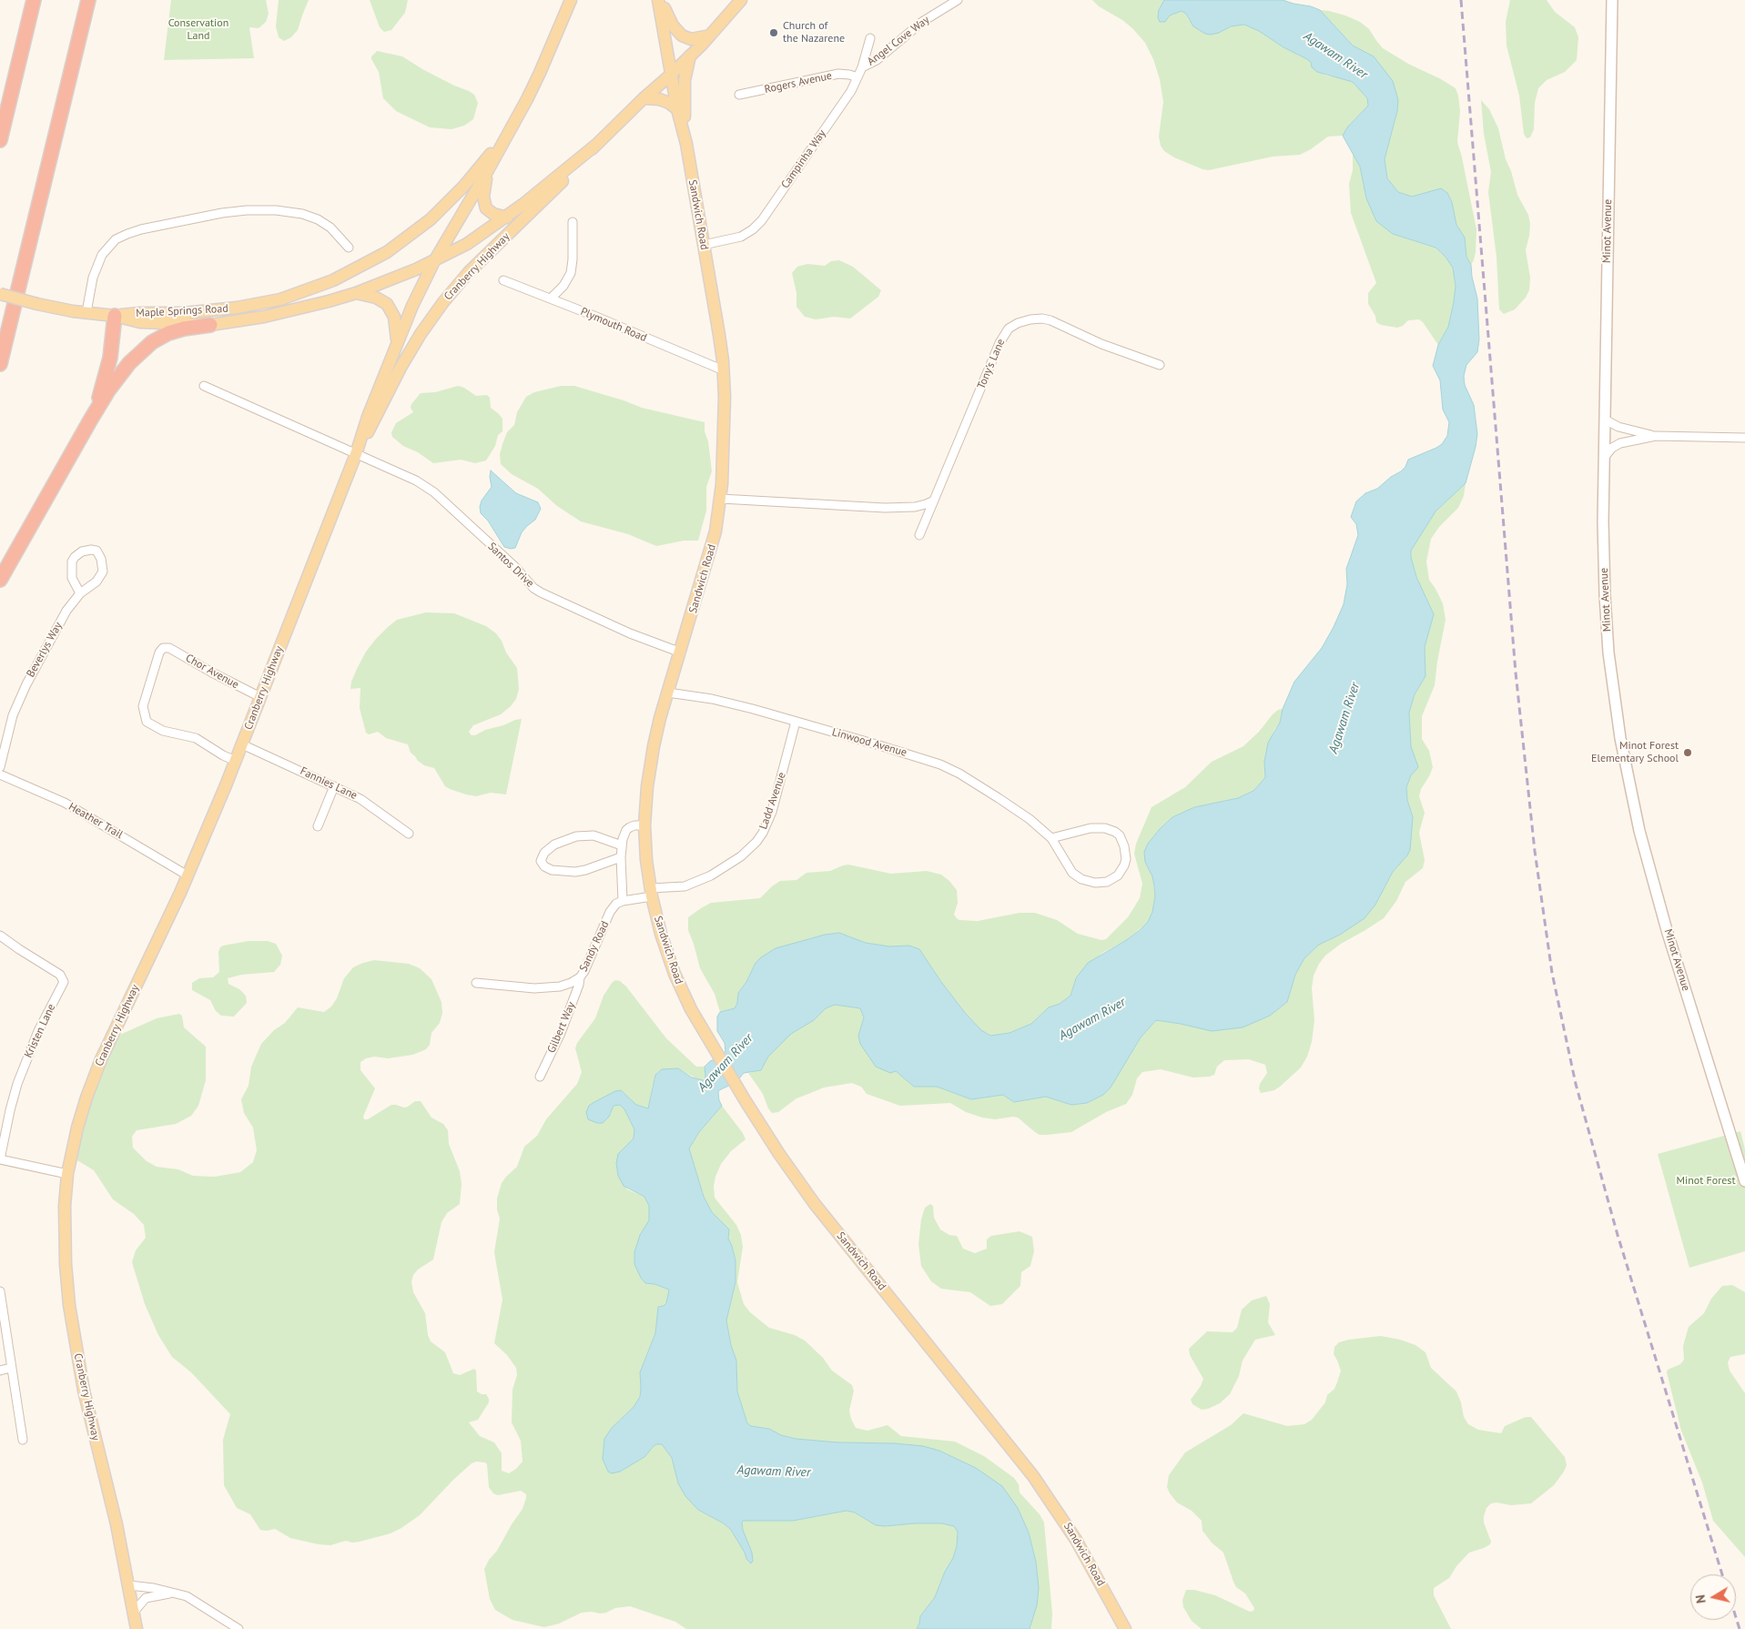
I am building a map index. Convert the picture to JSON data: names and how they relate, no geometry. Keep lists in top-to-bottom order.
{
  "streets": {
    "main road": [
      "Sandwich Road",
      "Minot Avenue",
      "Cranberry Highway",
      "Maple Springs Road"
    ],
    "street": [
      "Angel Cove Way",
      "Rogers Avenue",
      "Campinha Way",
      "Plymouth Road",
      "Tony's Lane",
      "Santos Drive",
      "Beverlys Way",
      "Chor Avenue",
      "Linwood Avenue",
      "Fannies Lane",
      "Ladd Avenue",
      "Heather Trail",
      "Sandy Road",
      "Gilbert Way",
      "Kristen Lane"
    ]
  },
  "crossings": [
    ["Angel Cove Way", "Campinha Way"],
    ["Rogers Avenue", "Campinha Way"],
    ["Campinha Way", "Sandwich Road"],
    ["Sandwich Road", "Cranberry Highway"],
    ["Sandwich Road", "Plymouth Road"],
    ["Sandwich Road", "Santos Drive"],
    ["Sandwich Road", "Linwood Avenue"],
    ["Sandwich Road", "Ladd Avenue"],
    ["Cranberry Highway", "Maple Springs Road"],
    ["Cranberry Highway", "Santos Drive"],
    ["Cranberry Highway", "Chor Avenue"],
    ["Cranberry Highway", "Fannies Lane"],
    ["Cranberry Highway", "Heather Trail"],
    ["Cranberry Highway", "Kristen Lane"],
    ["Linwood Avenue", "Ladd Avenue"],
    ["Sandy Road", "Gilbert Way"]
  ],
  "water": ["Agawam River"],
  "parks": ["Conservation Land", "Minot Forest"],
  "places": ["Church of the Nazarene", "Minot Forest Elementary School"],
  "north": "left"
}
